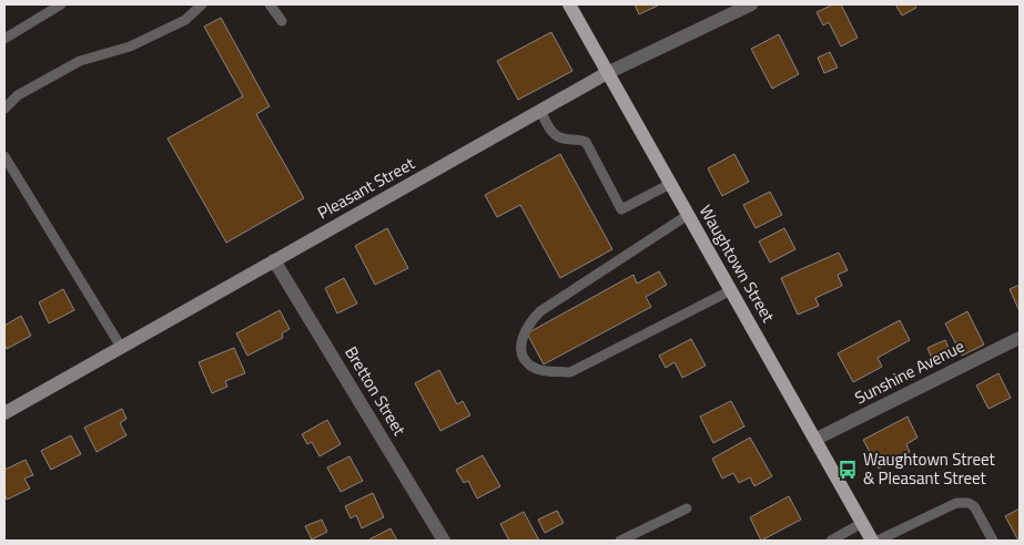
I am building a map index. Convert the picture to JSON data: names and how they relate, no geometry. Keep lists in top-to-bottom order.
{
  "streets": {
    "main road": ["Waughtown Street"],
    "street": ["Pleasant Street", "Sunshine Avenue", "Bretton Street"]
  },
  "crossings": [
    ["Pleasant Street", "Waughtown Street"],
    ["Pleasant Street", "Bretton Street"],
    ["Waughtown Street", "Sunshine Avenue"]
  ],
  "places": {
    "bus stop": ["Waughtown Street & Pleasant Street"]
  }
}
